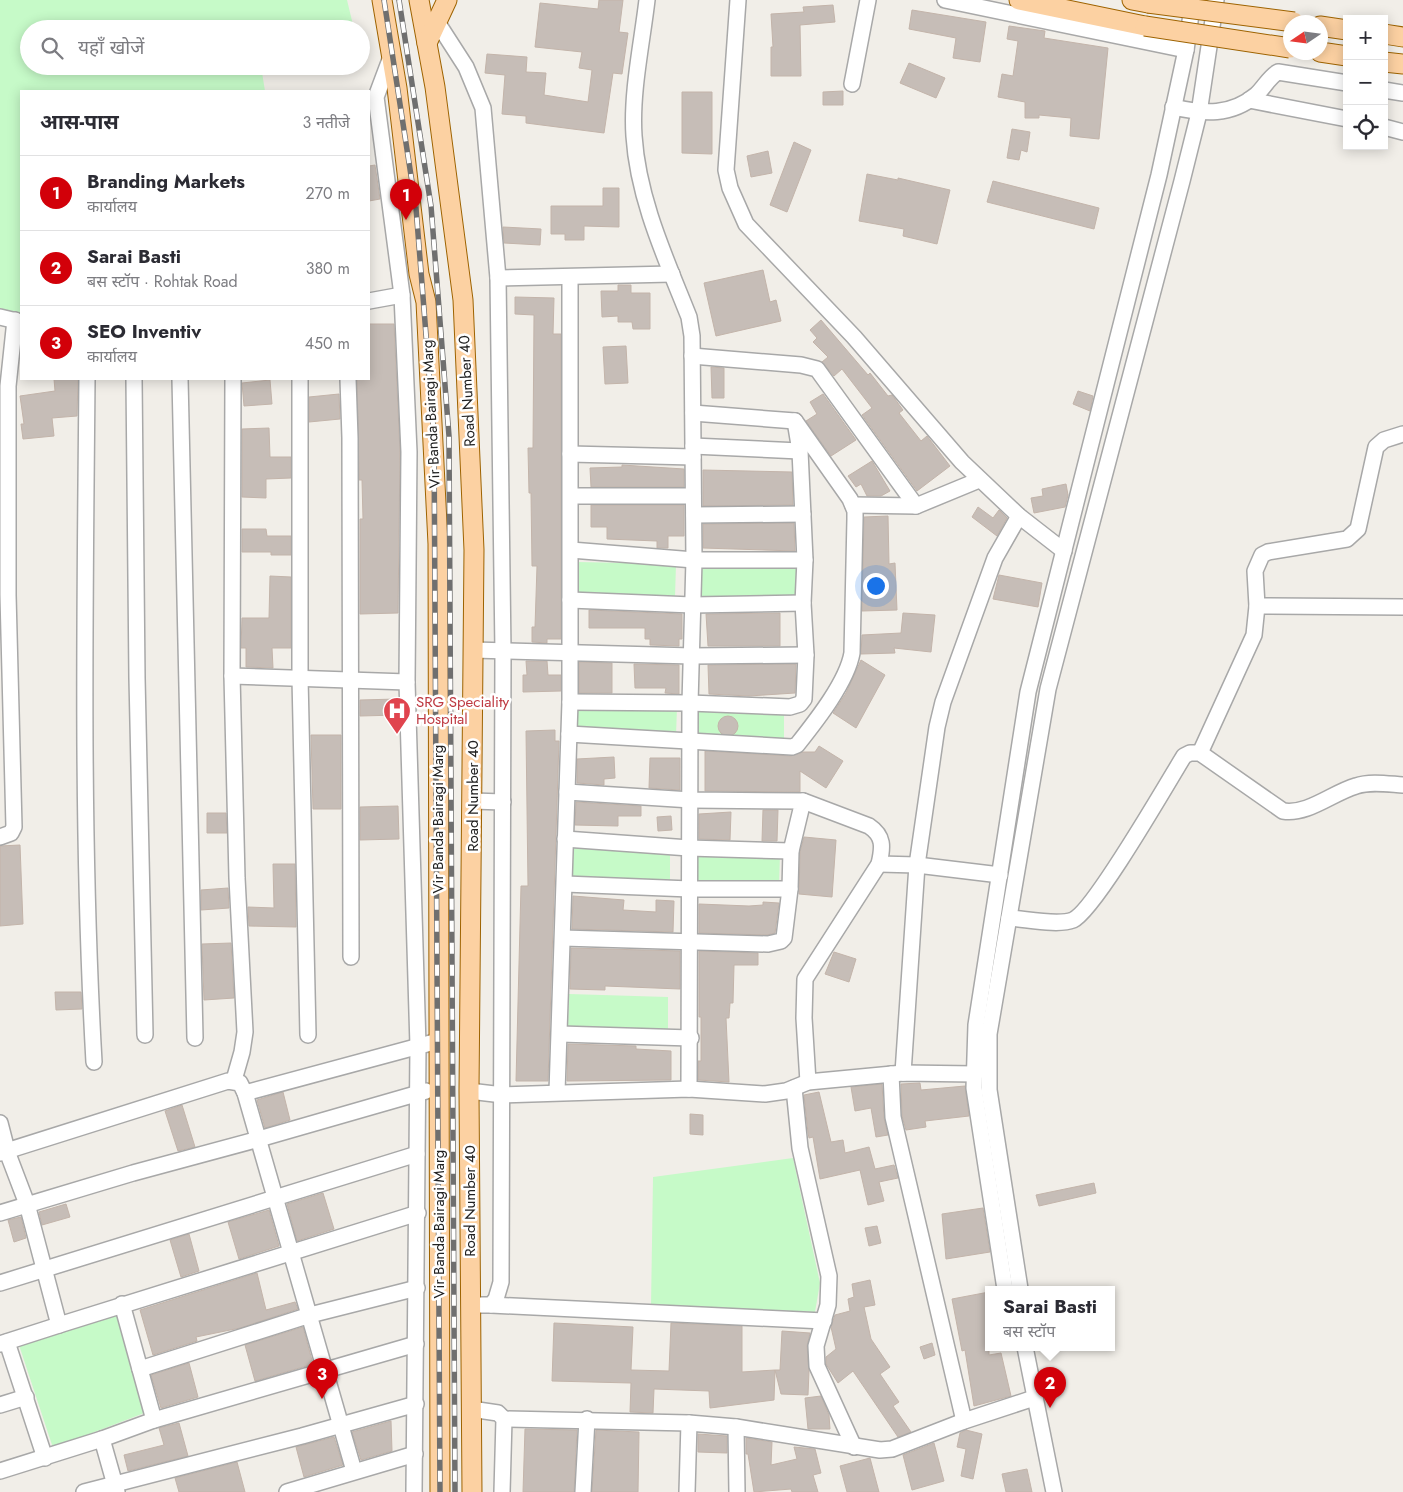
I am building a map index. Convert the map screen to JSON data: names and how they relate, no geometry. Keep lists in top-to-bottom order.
{
  "streets": {
    "main road": ["Road Number 40", "Vir Banda Bairagi Marg"]
  },
  "places": {
    "hospital": ["SRG Speciality Hospital"]
  },
  "north": "left",
  "page": {
    "map_buttons": ["+", "−"],
    "search": "यहाँ खोजें",
    "heading": ["आस-पास", "3 नतीजे"],
    "list": [
      {
        "mark": "1",
        "name": "Branding Markets",
        "note": "कार्यालय",
        "value": "270 m"
      },
      {
        "mark": "2",
        "name": "Sarai Basti",
        "note": "बस स्टॉप · Rohtak Road",
        "value": "380 m"
      },
      {
        "mark": "3",
        "name": "SEO Inventiv",
        "note": "कार्यालय",
        "value": "450 m"
      }
    ],
    "pins": ["1", "3", "2"],
    "popup": ["Sarai Basti", "बस स्टॉप"]
  }
}
